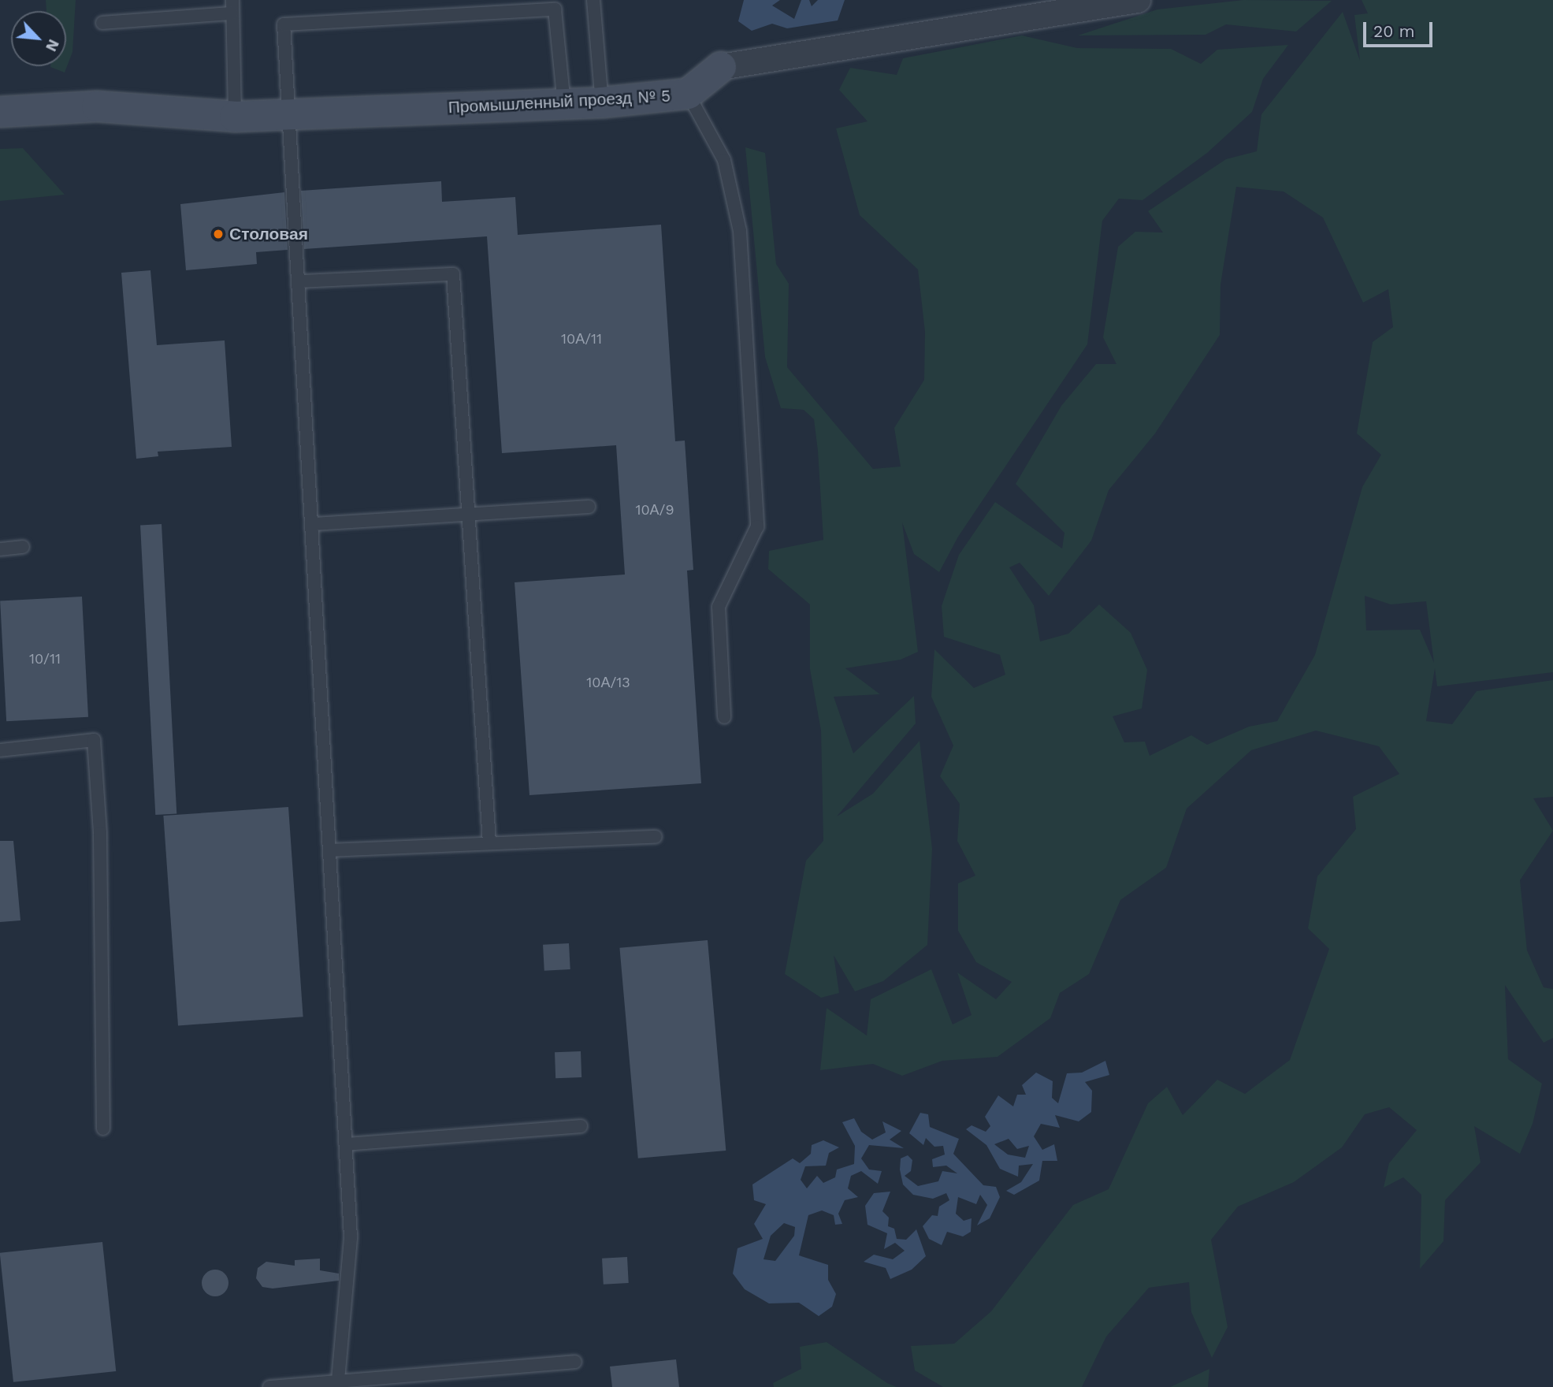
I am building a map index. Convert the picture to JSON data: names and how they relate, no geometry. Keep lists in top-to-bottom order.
{
  "streets": {
    "street": ["Промышленный проезд № 5"]
  },
  "places": ["Столовая"],
  "house_numbers": [
    "10А/11",
    "10А/9",
    "10/11",
    "10А/13"
  ],
  "scale_bar": "20 m",
  "north": "bottom right"
}
